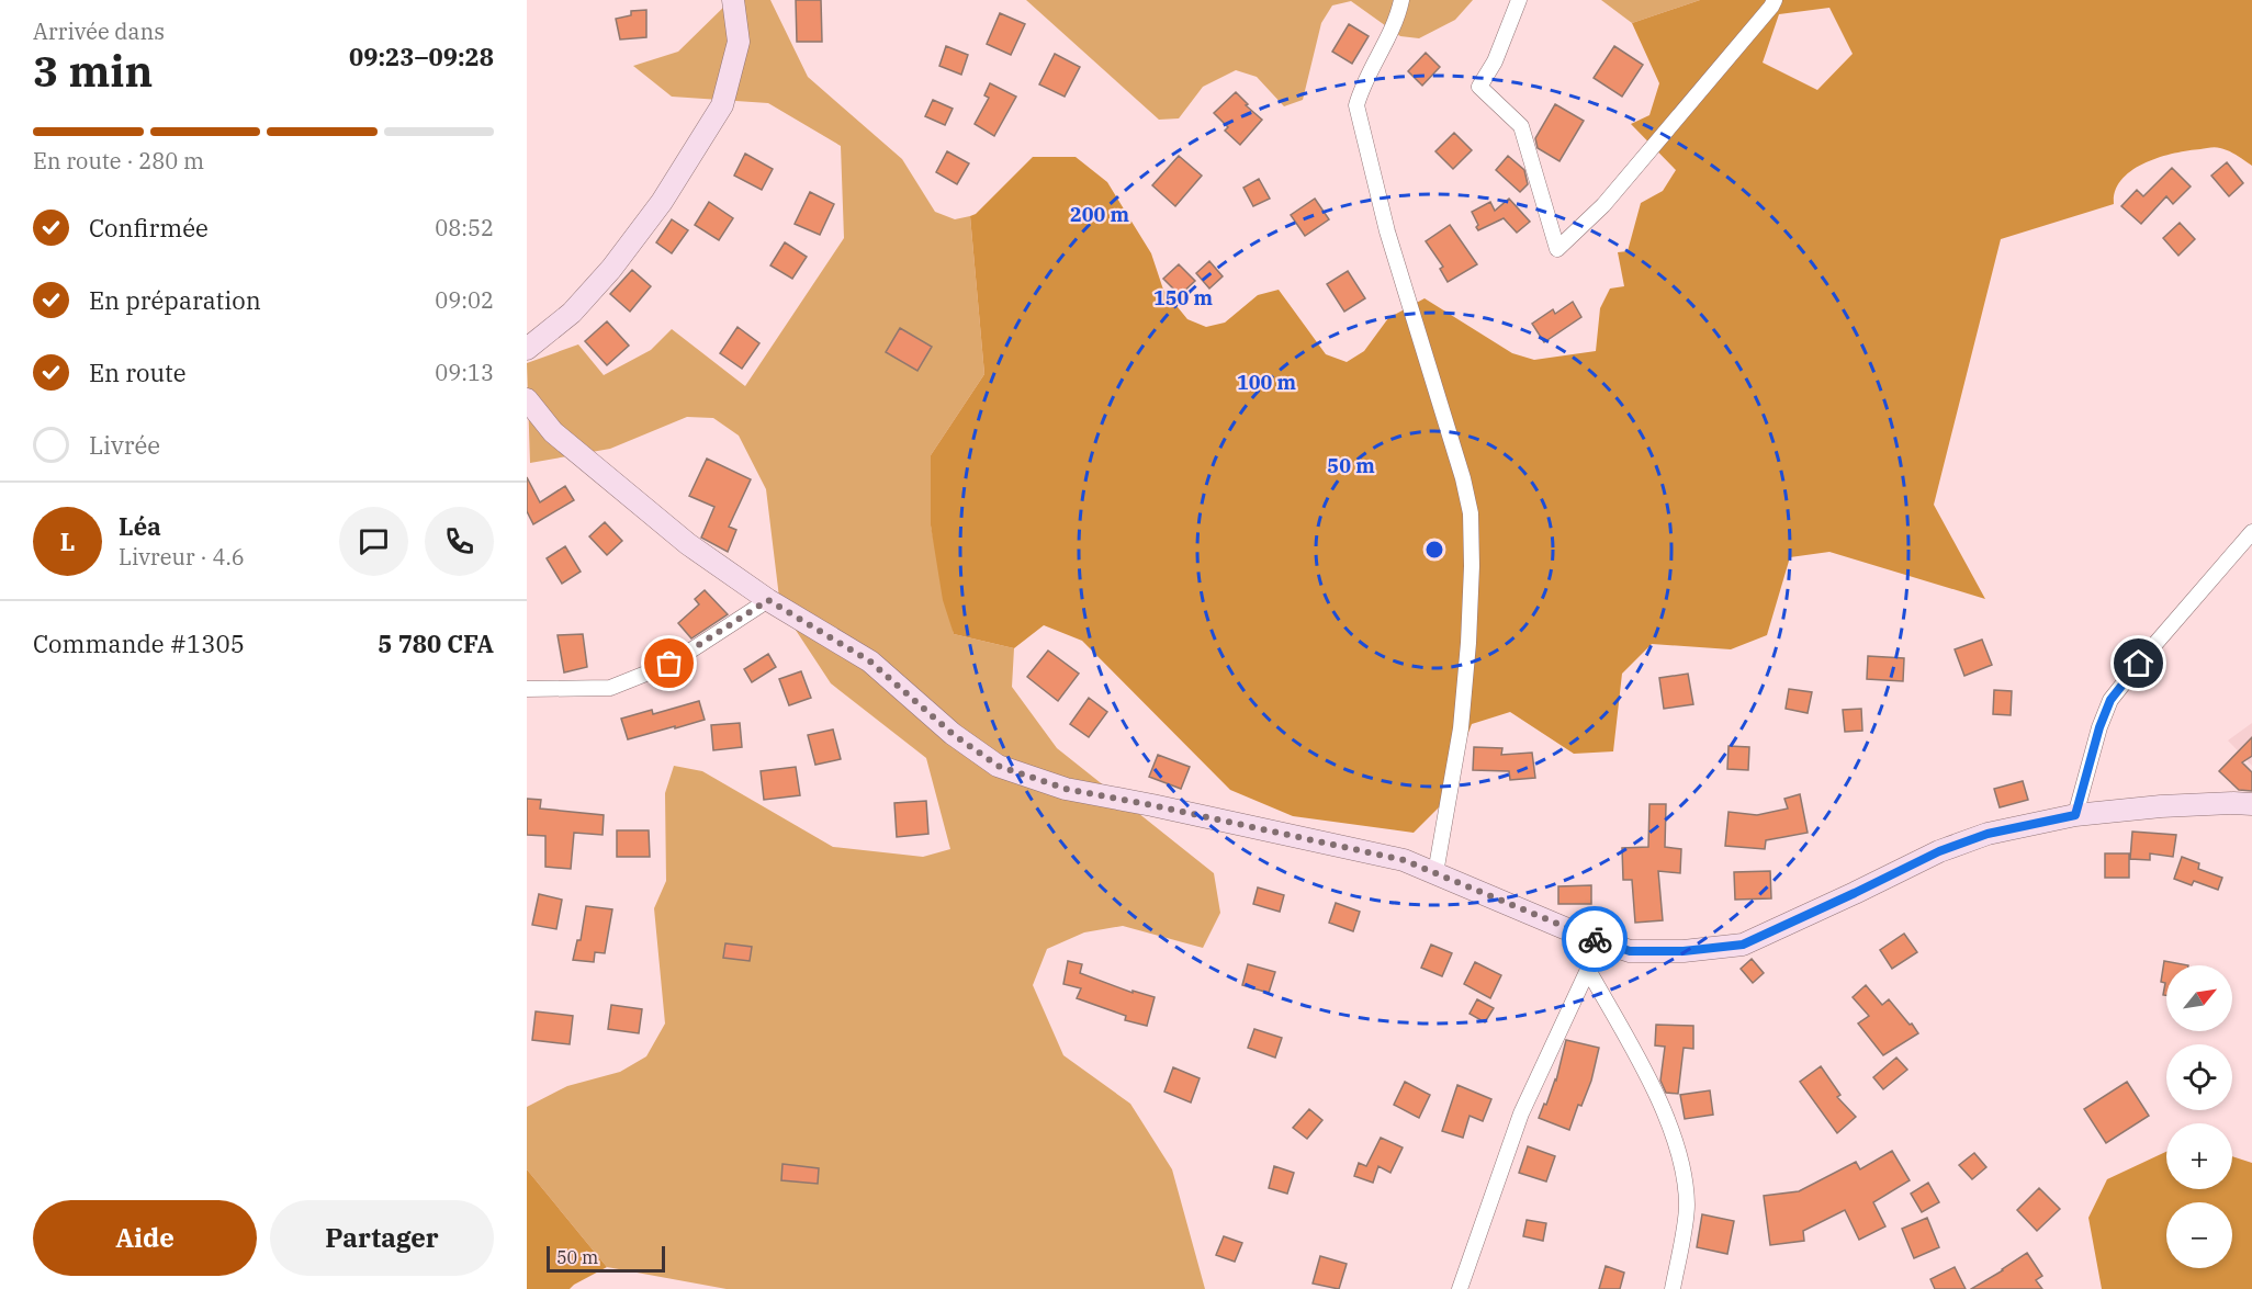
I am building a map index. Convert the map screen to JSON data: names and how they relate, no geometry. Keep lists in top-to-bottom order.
{
  "scale_bar": "50 m",
  "north": "top right",
  "page": {
    "heading": ["3 min", "Arrivée dans", "09:23–09:28"],
    "panel": [
      "Léa",
      "Livreur · 4.6",
      "Commande #1305",
      "5 780 CFA"
    ],
    "bar": "En route · 280 m",
    "list": [
      ["Confirmée", "08:52"],
      ["En préparation", "09:02"],
      ["En route", "09:13"],
      "Livrée"
    ],
    "round": "L",
    "map_buttons": ["+", "−"],
    "buttons": ["Aide", "Partager"],
    "scale": "50 m"
  },
  "rings": [
    "200 m",
    "150 m",
    "100 m",
    "50 m"
  ]
}
